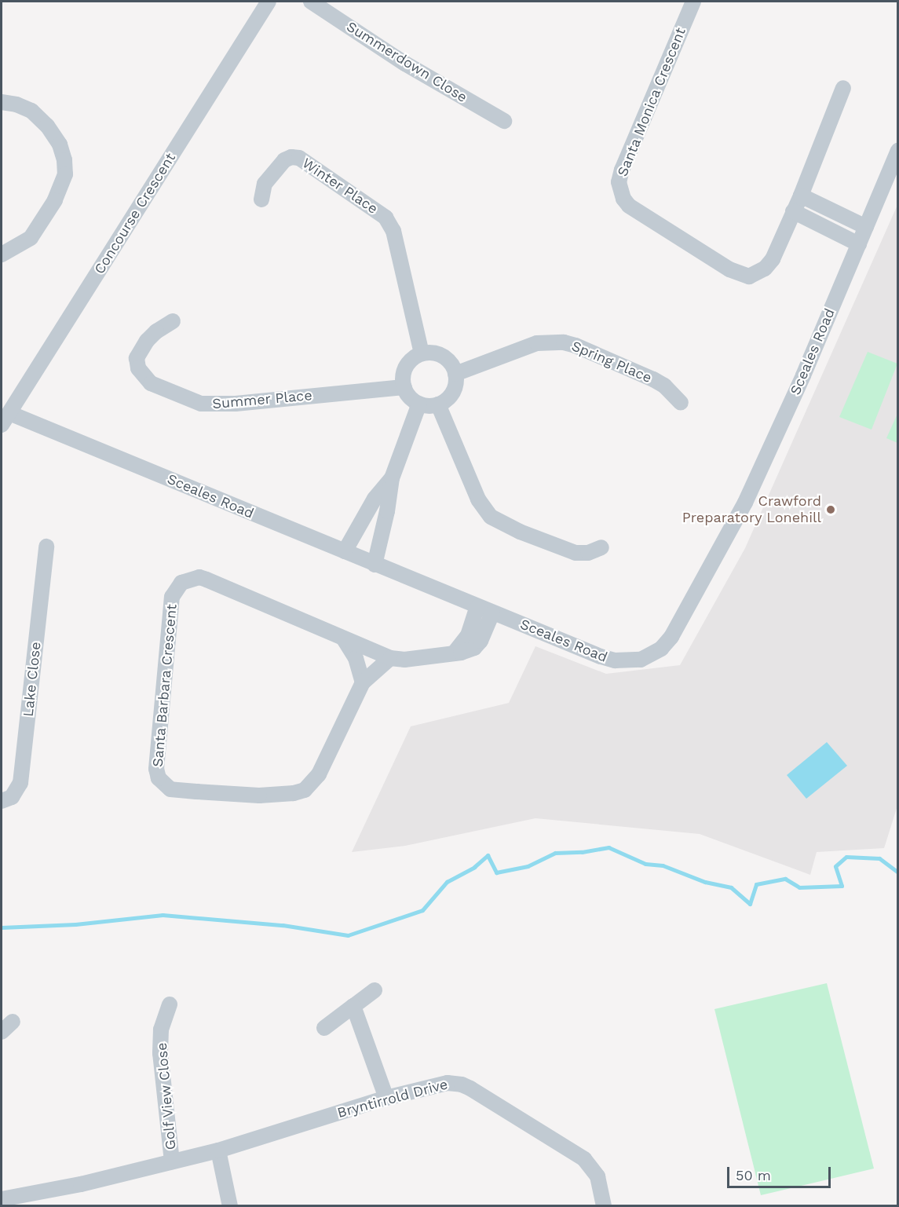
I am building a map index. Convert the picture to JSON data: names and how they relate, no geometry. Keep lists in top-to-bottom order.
{
  "streets": {
    "street": [
      "Summerdown Close",
      "Santa Monica Crescent",
      "Winter Place",
      "Concourse Crescent",
      "Sceales Road",
      "Spring Place",
      "Summer Place",
      "Lake Close",
      "Santa Barbara Crescent",
      "Golf View Close",
      "Bryntirrold Drive"
    ]
  },
  "crossings": [
    ["Winter Place", "Spring Place"],
    ["Winter Place", "Summer Place"],
    ["Concourse Crescent", "Sceales Road"],
    ["Sceales Road", "Santa Barbara Crescent"],
    ["Spring Place", "Summer Place"],
    ["Golf View Close", "Bryntirrold Drive"]
  ],
  "places": ["Crawford Preparatory Lonehill"],
  "scale_bar": "50 m"
}
